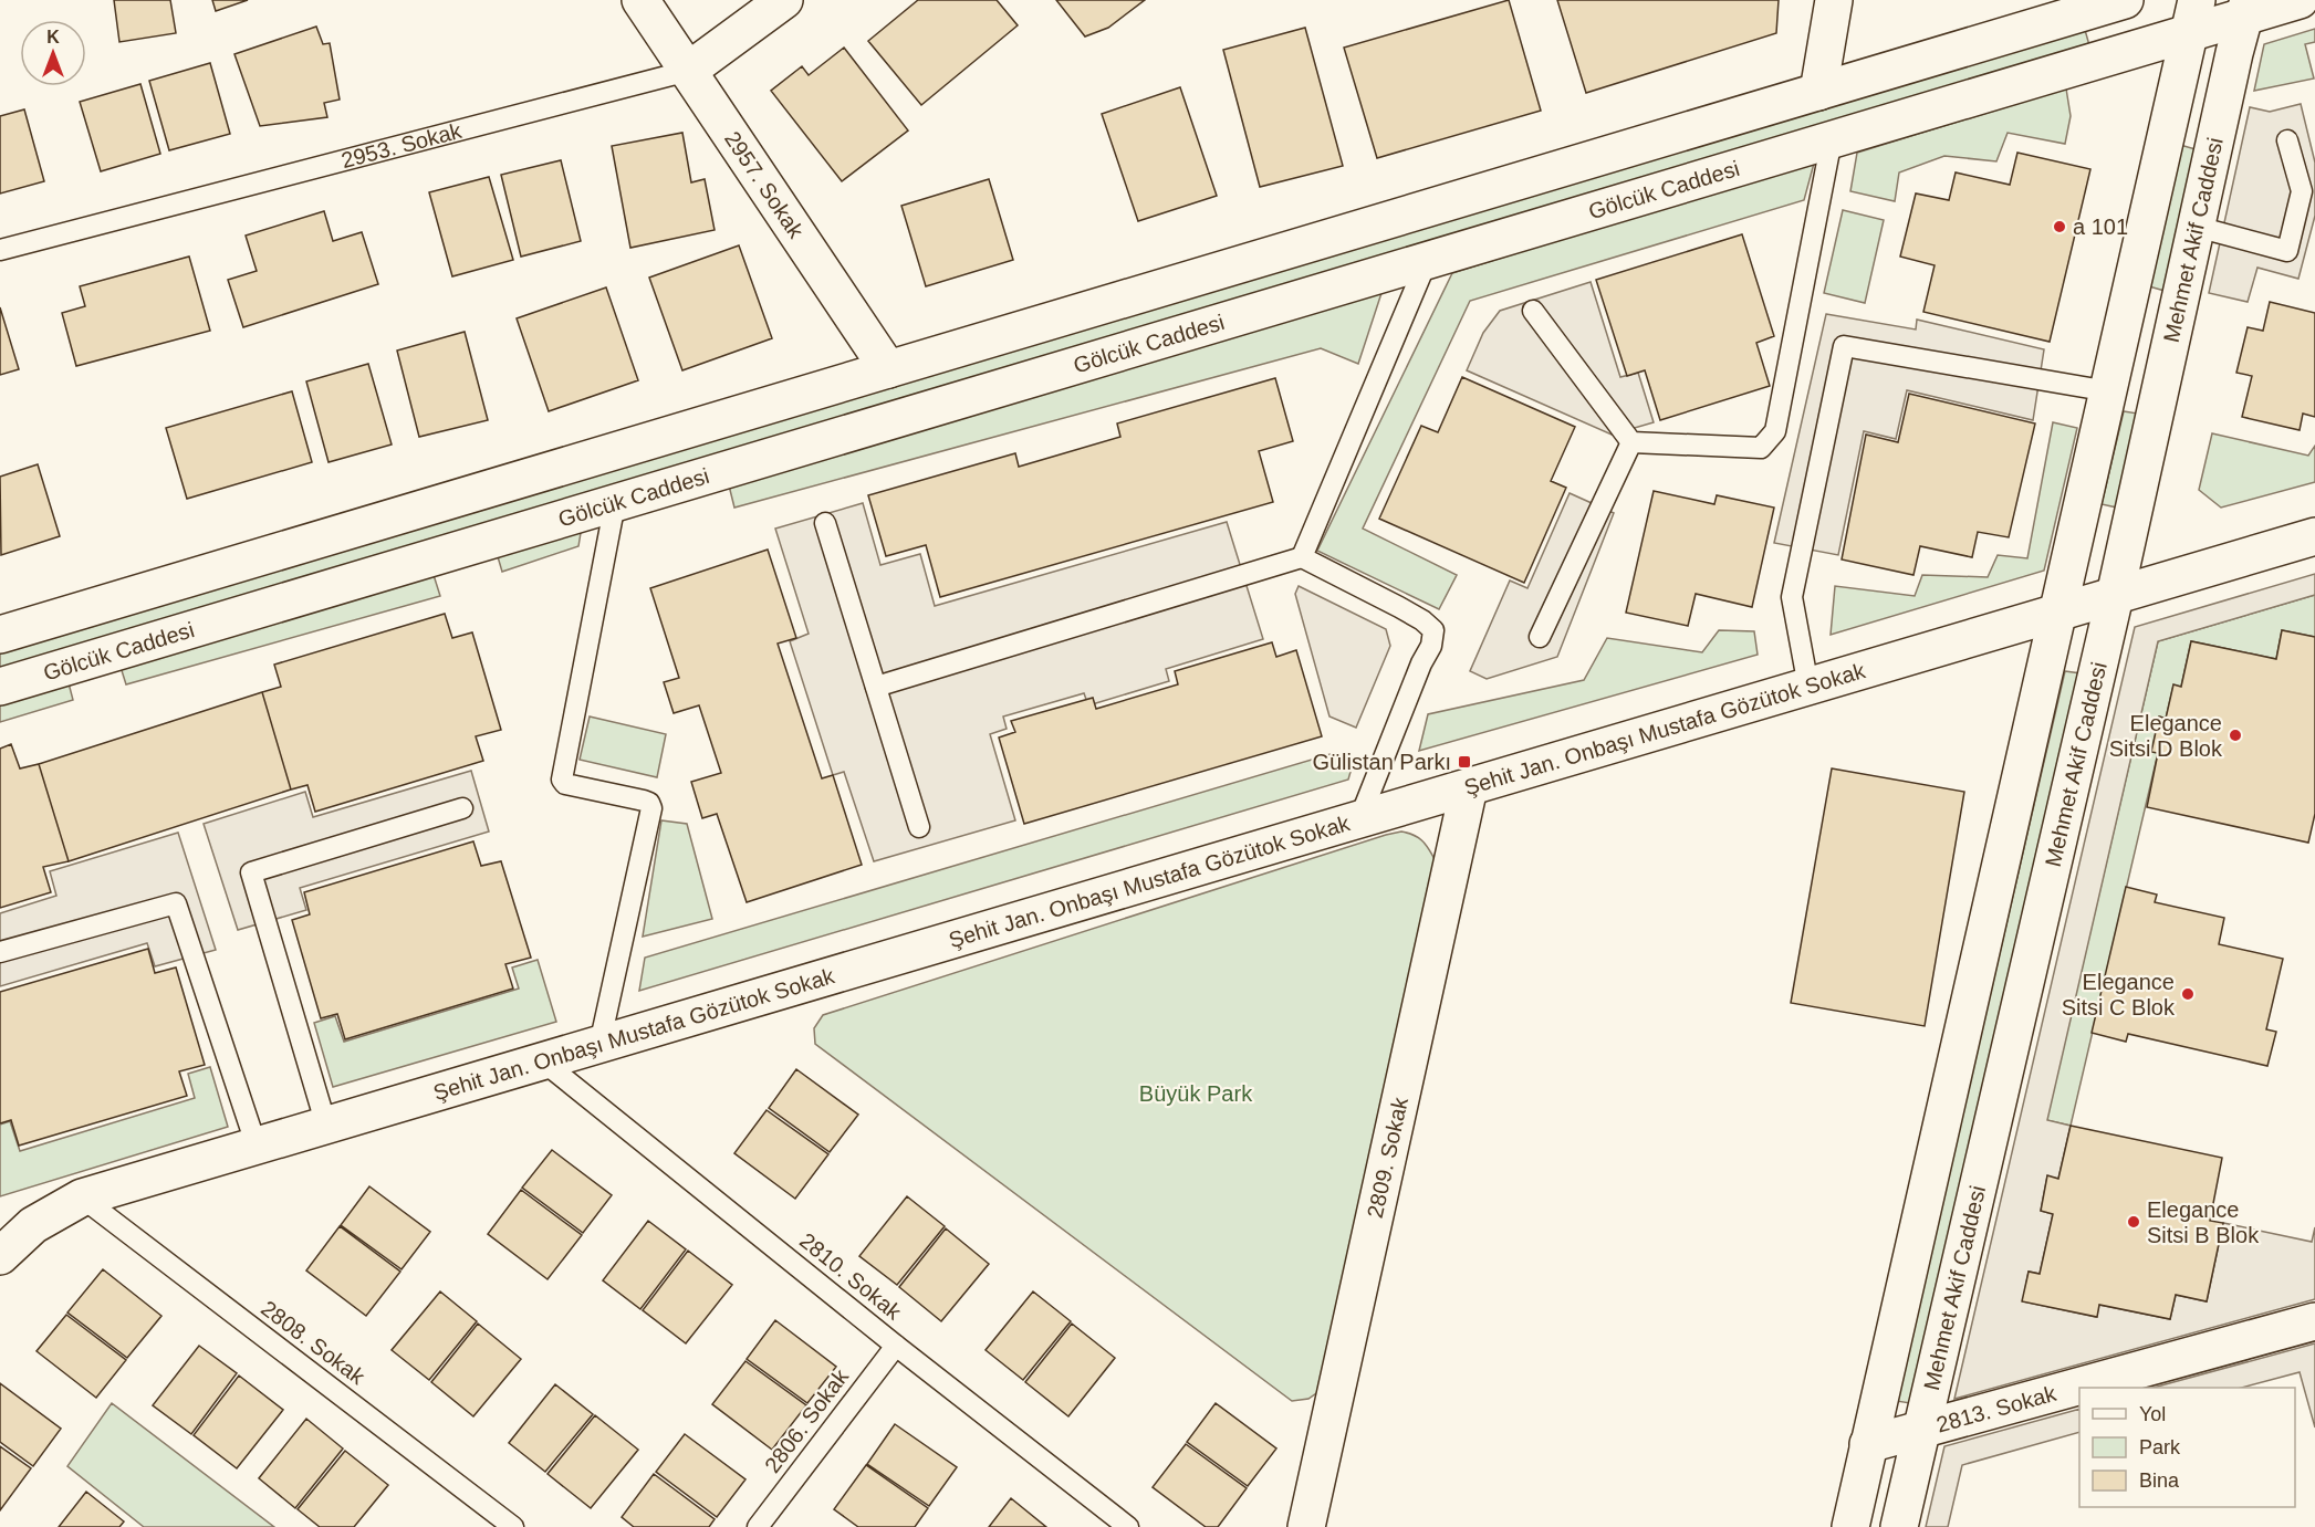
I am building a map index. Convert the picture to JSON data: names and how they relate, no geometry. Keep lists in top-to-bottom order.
{
  "streets": {
    "street": [
      "2953. Sokak",
      "2957. Sokak",
      "Gölcük Caddesi",
      "Mehmet Akif Caddesi",
      "Şehit Jan. Onbaşı Mustafa Gözütok Sokak",
      "2809. Sokak",
      "2813. Sokak"
    ],
    "lane": ["2810. Sokak", "2808. Sokak", "2806. Sokak"]
  },
  "crossings": [
    ["2953. Sokak", "2957. Sokak"],
    ["Gölcük Caddesi", "Mehmet Akif Caddesi"],
    ["Mehmet Akif Caddesi", "Şehit Jan. Onbaşı Mustafa Gözütok Sokak"],
    ["Mehmet Akif Caddesi", "2813. Sokak"],
    ["Şehit Jan. Onbaşı Mustafa Gözütok Sokak", "2809. Sokak"],
    ["Şehit Jan. Onbaşı Mustafa Gözütok Sokak", "2810. Sokak"],
    ["Şehit Jan. Onbaşı Mustafa Gözütok Sokak", "2808. Sokak"],
    ["2810. Sokak", "2806. Sokak"]
  ],
  "parks": ["Büyük Park"],
  "places": {
    "other": [
      "a 101",
      "Elegance Sitsi D Blok",
      "Elegance Sitsi C Blok",
      "Elegance Sitsi B Blok"
    ],
    "transit": ["Gülistan Parkı"]
  },
  "legend": ["Yol", "Park", "Bina"],
  "north": "top"
}
